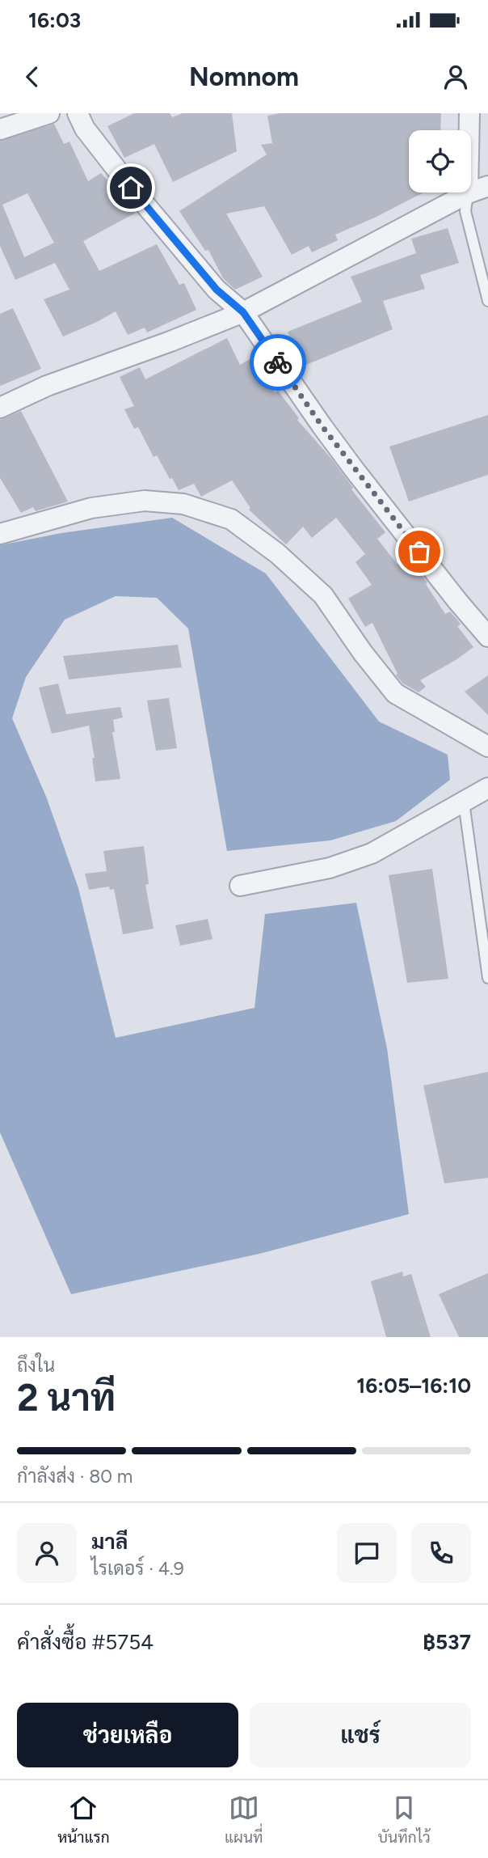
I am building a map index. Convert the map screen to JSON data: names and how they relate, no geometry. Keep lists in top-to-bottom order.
{
  "page": {
    "status": "16:03",
    "header": "Nomnom",
    "heading": ["2 นาที", "ถึงใน", "16:05–16:10"],
    "panel": [
      "มาลี",
      "ไรเดอร์ · 4.9",
      "คำสั่งซื้อ #5754",
      "฿537"
    ],
    "bar": "กำลังส่ง · 80 m",
    "buttons": ["ช่วยเหลือ", "แชร์"],
    "tabs": ["หน้าแรก", "แผนที่", "บันทึกไว้"]
  }
}
